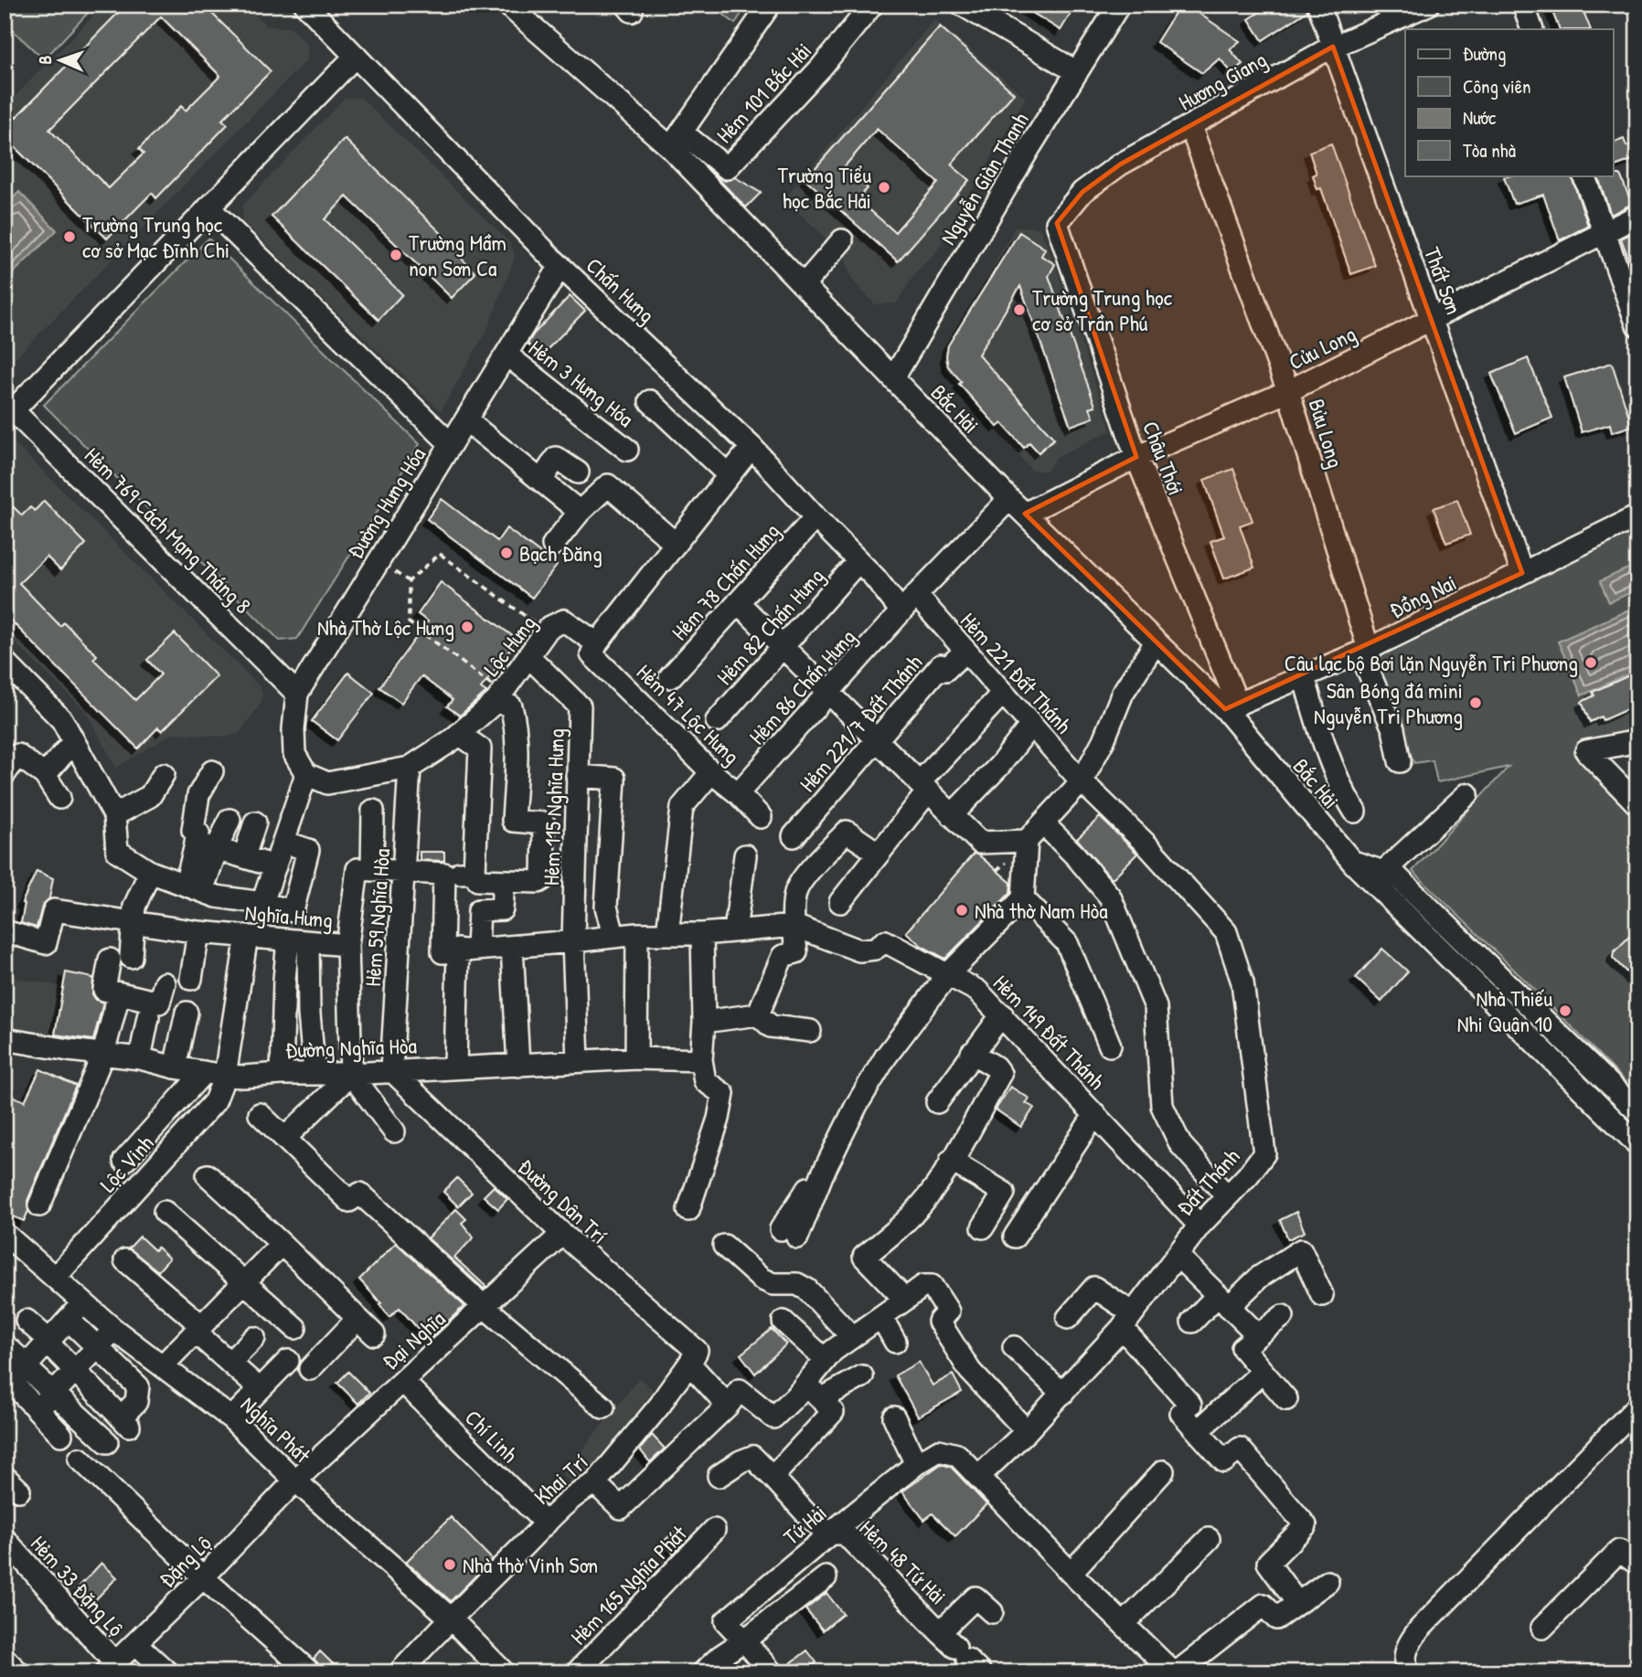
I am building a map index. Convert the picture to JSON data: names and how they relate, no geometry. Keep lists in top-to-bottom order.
{
  "streets": {
    "street": [
      "Hương Giang",
      "Hẻm 101 Bắc Hải",
      "Nguyễn Giàn Thanh",
      "Thất Sơn",
      "Chấn Hưng",
      "Cửu Long",
      "Hẻm 3 Hưng Hóa",
      "Bắc Hải",
      "Bửu Long",
      "Châu Thới",
      "Đường Hưng Hóa",
      "Hẻm 769 Cách Mạng Tháng 8",
      "Hẻm 78 Chấn Hưng",
      "Đồng Nai",
      "Hẻm 82 Chấn Hưng",
      "Lộc Hưng",
      "Hẻm 221 Đất Thánh",
      "Hẻm 86 Chấn Hưng",
      "Hẻm 47 Lộc Hưng",
      "Hẻm 221/7 Đất Thánh",
      "Hẻm 115 Nghĩa Hưng",
      "Nghĩa Hưng",
      "Hẻm 59 Nghĩa Hòa",
      "Hẻm 149 Đất Thánh",
      "Đường Nghĩa Hòa",
      "Lộc Vinh",
      "Đất Thánh",
      "Đường Dân Trí",
      "Đại Nghĩa",
      "Nghĩa Phát",
      "Chí Linh",
      "Khai Trí",
      "Tứ Hải",
      "Đặng Lộ",
      "Hẻm 48 Tứ Hải",
      "Hẻm 165 Nghĩa Phát",
      "Hẻm 33 Đặng Lộ"
    ]
  },
  "crossings": [
    ["Hương Giang", "Thất Sơn"],
    ["Hương Giang", "Bửu Long"],
    ["Hương Giang", "Châu Thới"],
    ["Hẻm 101 Bắc Hải", "Bắc Hải"],
    ["Nguyễn Giàn Thanh", "Bắc Hải"],
    ["Thất Sơn", "Cửu Long"],
    ["Thất Sơn", "Đồng Nai"],
    ["Chấn Hưng", "Đường Hưng Hóa"],
    ["Chấn Hưng", "Hẻm 78 Chấn Hưng"],
    ["Chấn Hưng", "Hẻm 82 Chấn Hưng"],
    ["Chấn Hưng", "Hẻm 86 Chấn Hưng"],
    ["Cửu Long", "Bắc Hải"],
    ["Cửu Long", "Bửu Long"],
    ["Cửu Long", "Châu Thới"],
    ["Cửu Long", "Hẻm 221 Đất Thánh"],
    ["Cửu Long", "Hẻm 86 Chấn Hưng"],
    ["Hẻm 3 Hưng Hóa", "Đường Hưng Hóa"],
    ["Bắc Hải", "Châu Thới"],
    ["Bắc Hải", "Đồng Nai"],
    ["Bửu Long", "Đồng Nai"],
    ["Châu Thới", "Đồng Nai"],
    ["Đường Hưng Hóa", "Hẻm 769 Cách Mạng Tháng 8"],
    ["Đường Hưng Hóa", "Lộc Hưng"],
    ["Lộc Hưng", "Hẻm 47 Lộc Hưng"],
    ["Lộc Hưng", "Hẻm 115 Nghĩa Hưng"],
    ["Lộc Hưng", "Hẻm 59 Nghĩa Hòa"],
    ["Hẻm 221 Đất Thánh", "Hẻm 86 Chấn Hưng"],
    ["Hẻm 221 Đất Thánh", "Hẻm 221/7 Đất Thánh"],
    ["Hẻm 221 Đất Thánh", "Đất Thánh"],
    ["Hẻm 86 Chấn Hưng", "Hẻm 47 Lộc Hưng"],
    ["Hẻm 115 Nghĩa Hưng", "Đường Nghĩa Hòa"],
    ["Nghĩa Hưng", "Lộc Vinh"],
    ["Hẻm 59 Nghĩa Hòa", "Đường Nghĩa Hòa"],
    ["Hẻm 59 Nghĩa Hòa", "Đường Dân Trí"],
    ["Hẻm 149 Đất Thánh", "Đất Thánh"],
    ["Đường Nghĩa Hòa", "Lộc Vinh"],
    ["Đường Nghĩa Hòa", "Đường Dân Trí"],
    ["Lộc Vinh", "Nghĩa Phát"],
    ["Đất Thánh", "Tứ Hải"],
    ["Đường Dân Trí", "Đại Nghĩa"],
    ["Đường Dân Trí", "Khai Trí"],
    ["Đại Nghĩa", "Nghĩa Phát"],
    ["Đại Nghĩa", "Chí Linh"],
    ["Đại Nghĩa", "Đặng Lộ"],
    ["Nghĩa Phát", "Khai Trí"],
    ["Nghĩa Phát", "Đặng Lộ"],
    ["Chí Linh", "Khai Trí"],
    ["Tứ Hải", "Hẻm 48 Tứ Hải"],
    ["Đặng Lộ", "Hẻm 33 Đặng Lộ"]
  ],
  "places": [
    "Trường Tiểu học Bắc Hải",
    "Trường Trung học cơ sở Mạc Đĩnh Chi",
    "Trường Mầm non Sơn Ca",
    "Trường Trung học cơ sở Trần Phú",
    "Bạch Đăng",
    "Nhà Thờ Lộc Hưng",
    "Câu lạc bộ Bơi lặn Nguyễn Tri Phương",
    "Sân Bóng đá mini Nguyễn Tri Phương",
    "Nhà thờ Nam Hòa",
    "Nhà Thiếu Nhi Quận 10",
    "Nhà thờ Vinh Sơn"
  ],
  "legend": [
    "Đường",
    "Công viên",
    "Nước",
    "Tòa nhà"
  ],
  "north": "left"
}
